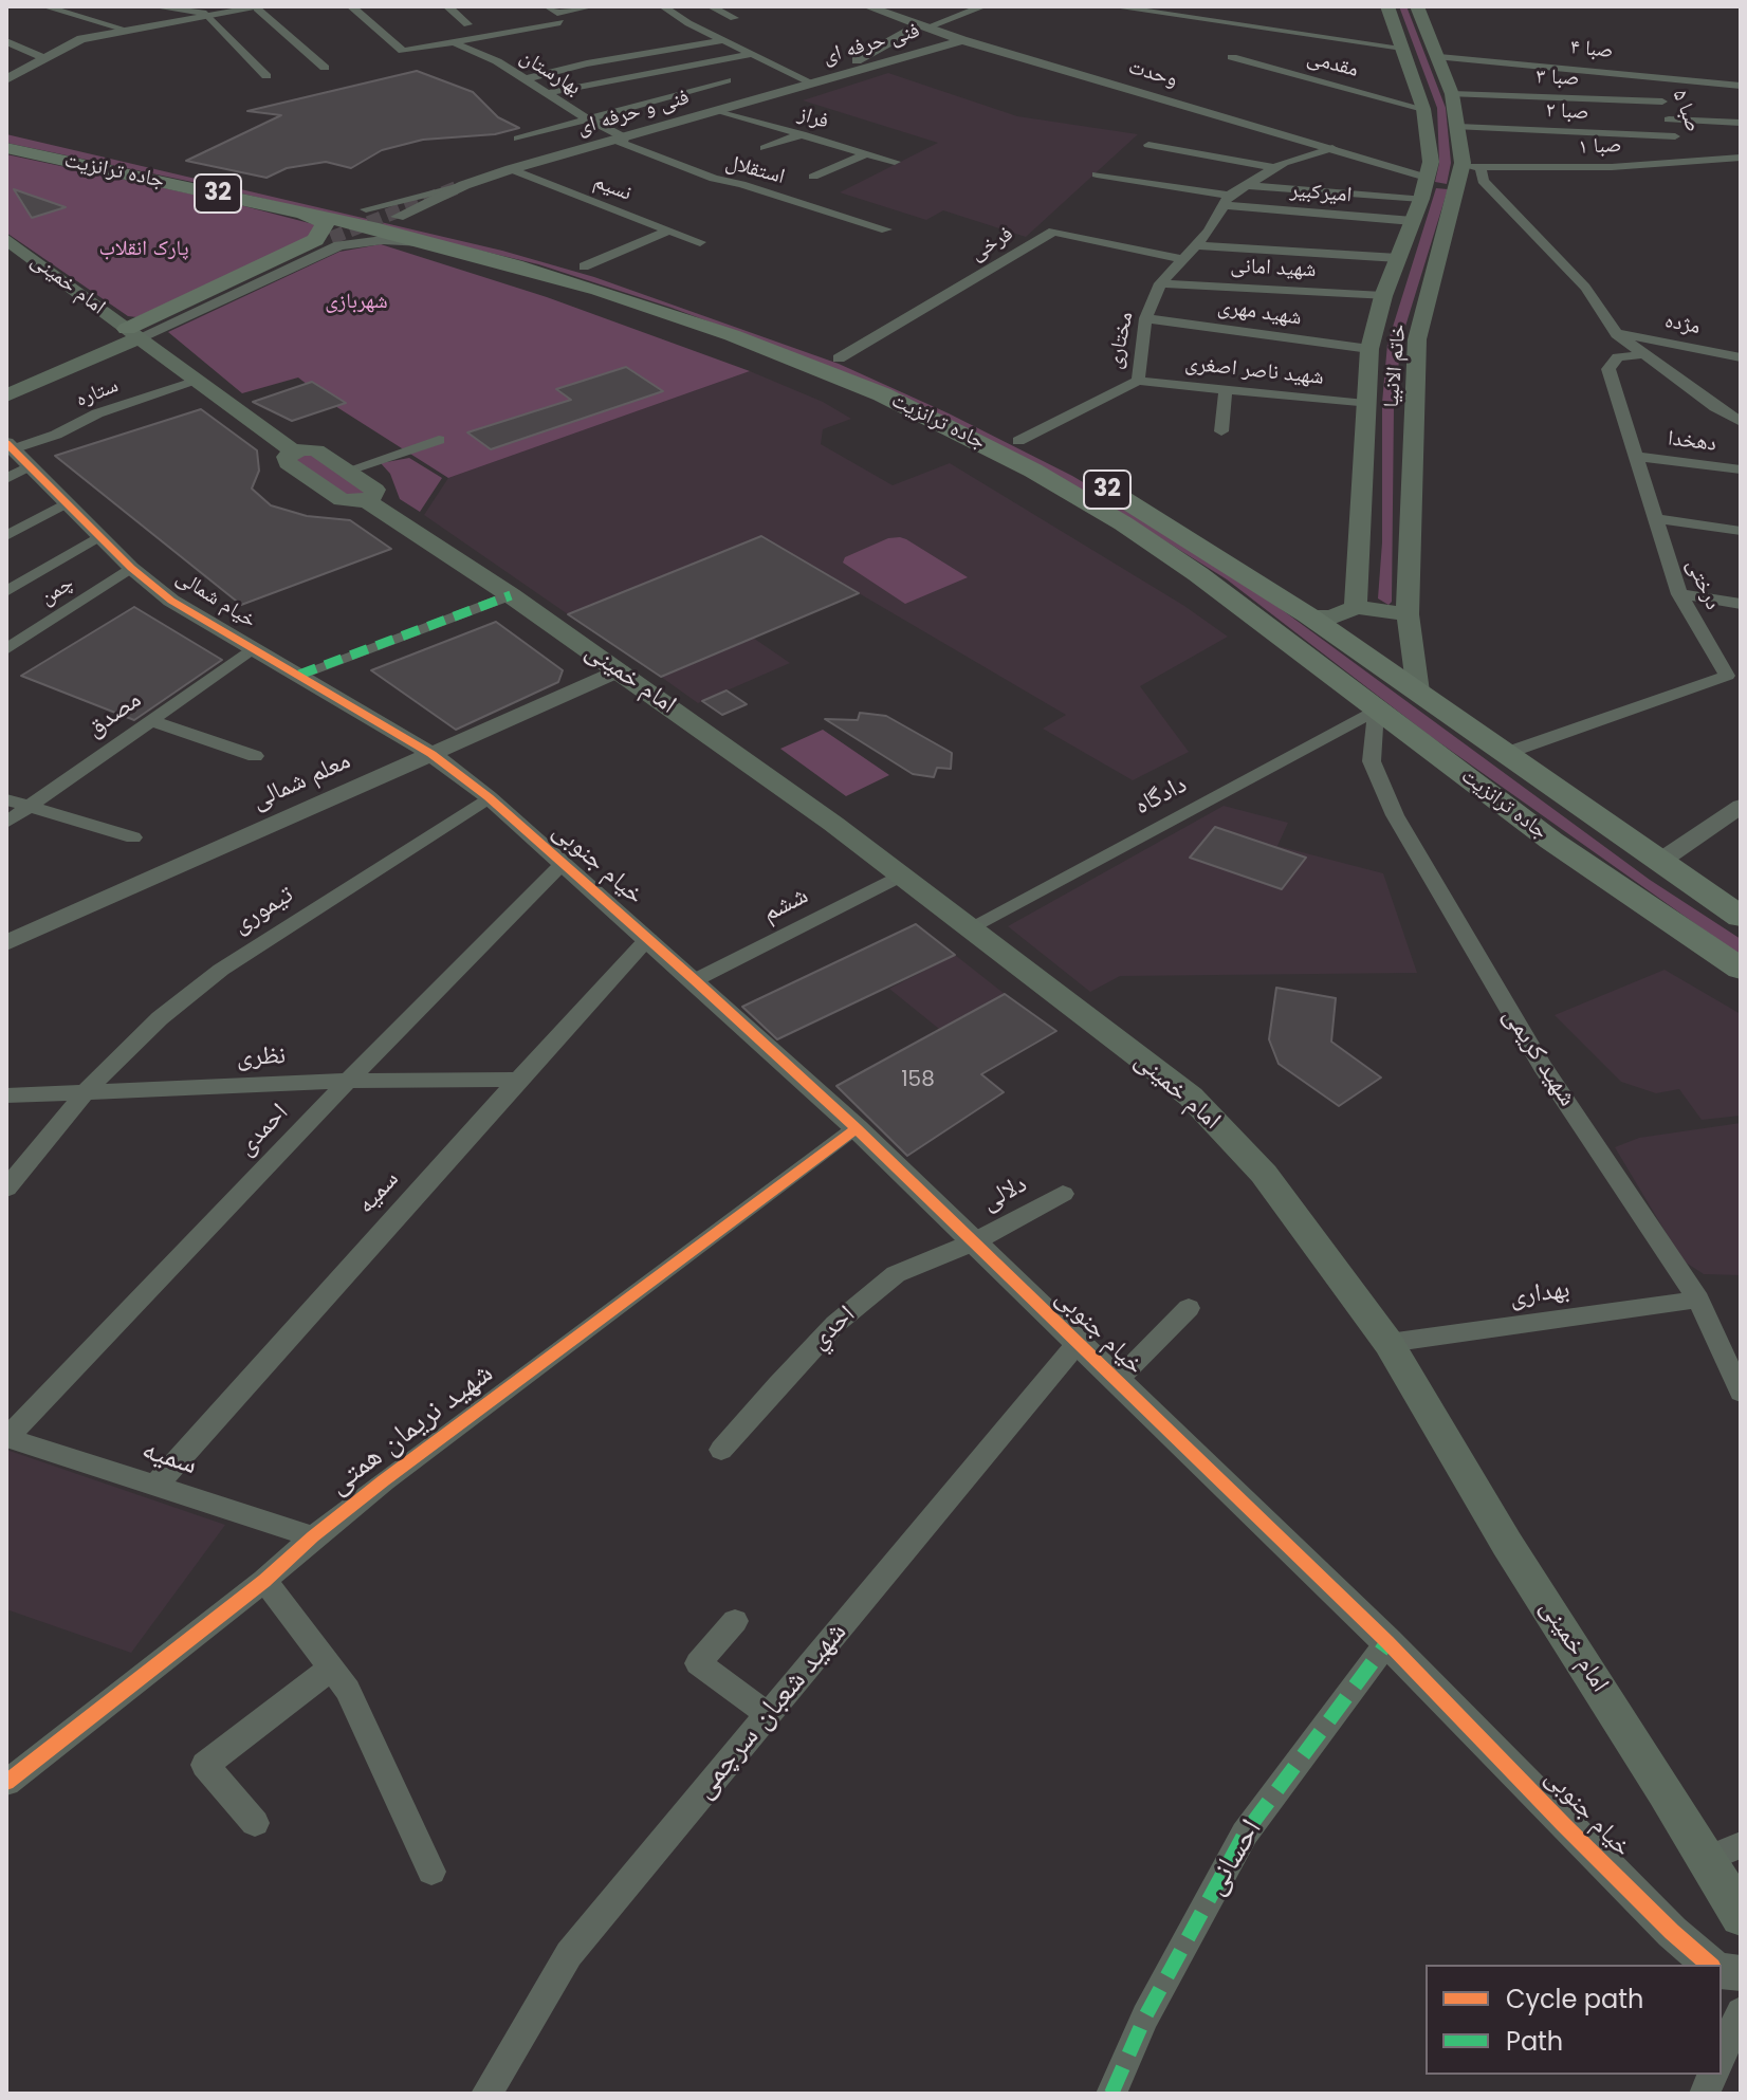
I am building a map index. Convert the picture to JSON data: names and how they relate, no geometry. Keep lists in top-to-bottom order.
{
  "streets": {
    "main road": [
      "جاده ترانزیت",
      "32",
      "امام خمینی",
      "خاتم الانبیا"
    ],
    "street": [
      "فنی حرفه ای",
      "صبا ۴",
      "مقدمی",
      "بهارستان",
      "وحدت",
      "صبا ۳",
      "صبا ۵",
      "صبا ۲",
      "فنی و حرفه ای",
      "فراز",
      "صبا ۱",
      "استقلال",
      "نسيم",
      "امیرکبیر",
      "فرخی",
      "شهید امانی",
      "شهید مهری",
      "مژده",
      "مختاری",
      "شهید ناصر اصغری",
      "ستاره",
      "دهخدا",
      "درختی",
      "چمن",
      "خیام شمالی",
      "مصدق",
      "معلم شمالی",
      "دادگاه",
      "خیام جنوبی",
      "ششم",
      "تیموری",
      "نظری",
      "شهید کریمی",
      "احمدی",
      "سميه",
      "دلالی",
      "بهداری",
      "احدي",
      "شهید نریمان همتی",
      "سمیه",
      "شهید شعبان سرچمی",
      "احسانی"
    ]
  },
  "crossings": [
    ["فنی حرفه ای", "وحدت"],
    ["فنی حرفه ای", "فنی و حرفه ای"],
    ["صبا ۴", "صبا ۵"],
    ["صبا ۴", "خاتم الانبیا"],
    ["مقدمی", "خاتم الانبیا"],
    ["بهارستان", "فنی و حرفه ای"],
    ["بهارستان", "استقلال"],
    ["وحدت", "مختاری"],
    ["وحدت", "خاتم الانبیا"],
    ["صبا ۳", "صبا ۵"],
    ["صبا ۳", "خاتم الانبیا"],
    ["صبا ۵", "صبا ۲"],
    ["صبا ۵", "صبا ۱"],
    ["صبا ۲", "خاتم الانبیا"],
    ["فنی و حرفه ای", "فراز"],
    ["فنی و حرفه ای", "استقلال"],
    ["فنی و حرفه ای", "نسيم"],
    ["صبا ۱", "خاتم الانبیا"],
    ["جاده ترانزیت", "فرخی"],
    ["جاده ترانزیت", "مختاری"],
    ["جاده ترانزیت", "خاتم الانبیا"],
    ["جاده ترانزیت", "درختی"],
    ["جاده ترانزیت", "دادگاه"],
    ["جاده ترانزیت", "شهید کریمی"],
    ["امیرکبیر", "مختاری"],
    ["امیرکبیر", "خاتم الانبیا"],
    ["فرخی", "مختاری"],
    ["شهید امانی", "مختاری"],
    ["شهید امانی", "خاتم الانبیا"],
    ["امام خمینی", "ستاره"],
    ["امام خمینی", "معلم شمالی"],
    ["امام خمینی", "دادگاه"],
    ["امام خمینی", "ششم"],
    ["امام خمینی", "بهداری"],
    ["شهید مهری", "مختاری"],
    ["شهید مهری", "خاتم الانبیا"],
    ["مختاری", "شهید ناصر اصغری"],
    ["خاتم الانبیا", "شهید ناصر اصغری"],
    ["ستاره", "خیام شمالی"],
    ["دهخدا", "درختی"],
    ["چمن", "خیام شمالی"],
    ["خیام شمالی", "مصدق"],
    ["خیام شمالی", "معلم شمالی"],
    ["خیام شمالی", "خیام جنوبی"],
    ["معلم شمالی", "خیام جنوبی"],
    ["دادگاه", "شهید کریمی"],
    ["خیام جنوبی", "ششم"],
    ["خیام جنوبی", "تیموری"],
    ["خیام جنوبی", "احمدی"],
    ["خیام جنوبی", "سميه"],
    ["خیام جنوبی", "دلالی"],
    ["خیام جنوبی", "احدي"],
    ["خیام جنوبی", "شهید نریمان همتی"],
    ["خیام جنوبی", "شهید شعبان سرچمی"],
    ["خیام جنوبی", "احسانی"],
    ["تیموری", "نظری"],
    ["نظری", "احمدی"],
    ["نظری", "سميه"],
    ["شهید کریمی", "بهداری"],
    ["احمدی", "سمیه"],
    ["سميه", "سمیه"],
    ["دلالی", "احدي"],
    ["شهید نریمان همتی", "سمیه"]
  ],
  "parks": ["پارک انقلاب", "شهربازی"],
  "house_numbers": ["158"],
  "legend": ["Cycle path", "Path"]
}
